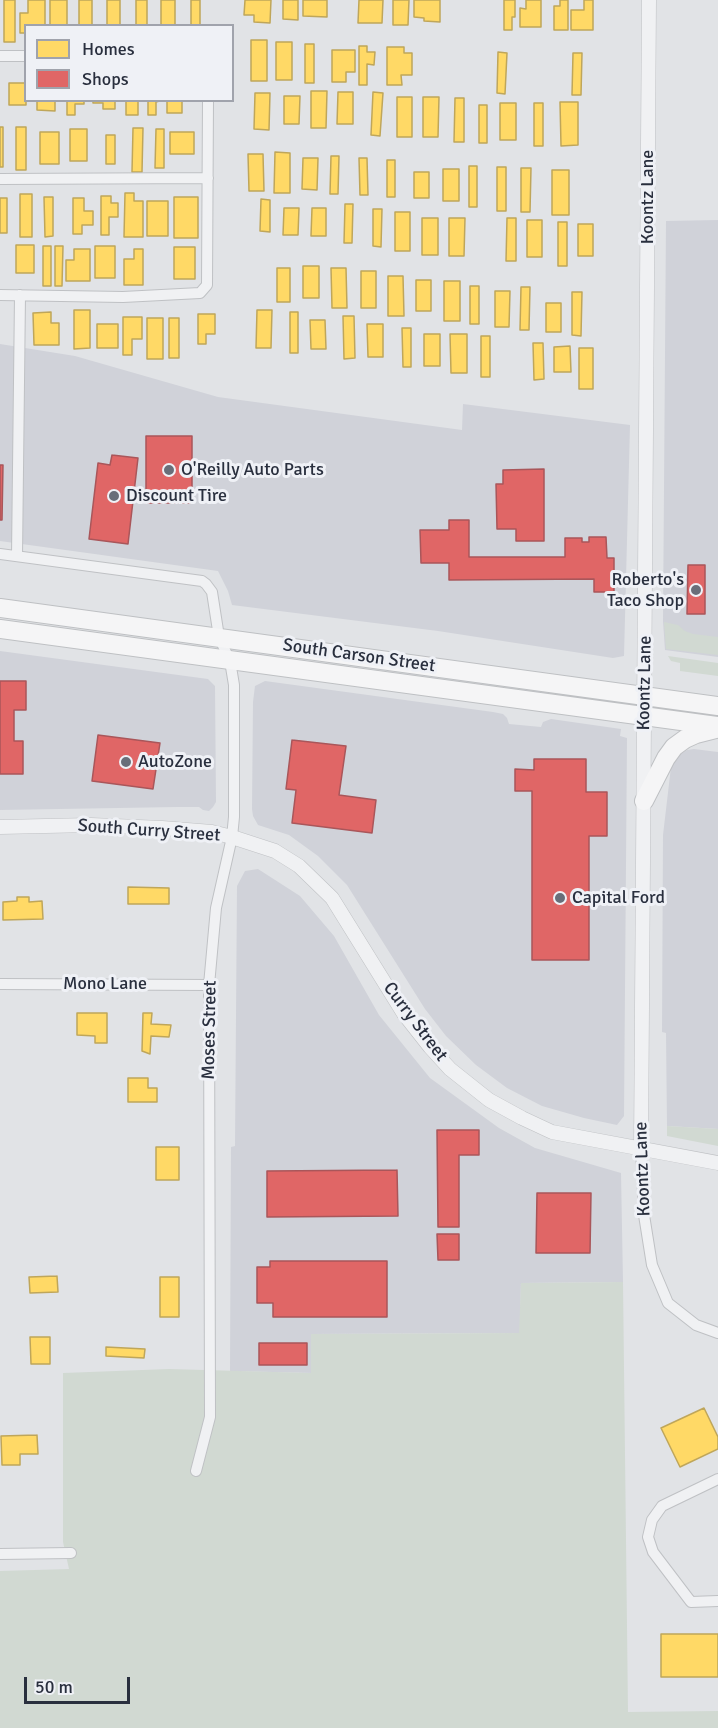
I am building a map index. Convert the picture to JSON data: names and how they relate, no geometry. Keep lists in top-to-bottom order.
{
  "streets": {
    "main road": ["South Carson Street"],
    "street": [
      "Koontz Lane",
      "South Curry Street",
      "Mono Lane",
      "Curry Street",
      "Moses Street"
    ]
  },
  "crossings": [
    ["Koontz Lane", "South Carson Street"],
    ["Koontz Lane", "Curry Street"],
    ["South Carson Street", "Moses Street"],
    ["South Curry Street", "Curry Street"],
    ["South Curry Street", "Moses Street"],
    ["Mono Lane", "Moses Street"]
  ],
  "places": [
    "O'Reilly Auto Parts",
    "Discount Tire",
    "Roberto's Taco Shop",
    "AutoZone",
    "Capital Ford"
  ],
  "legend": ["Homes", "Shops"],
  "scale_bar": "50 m"
}
